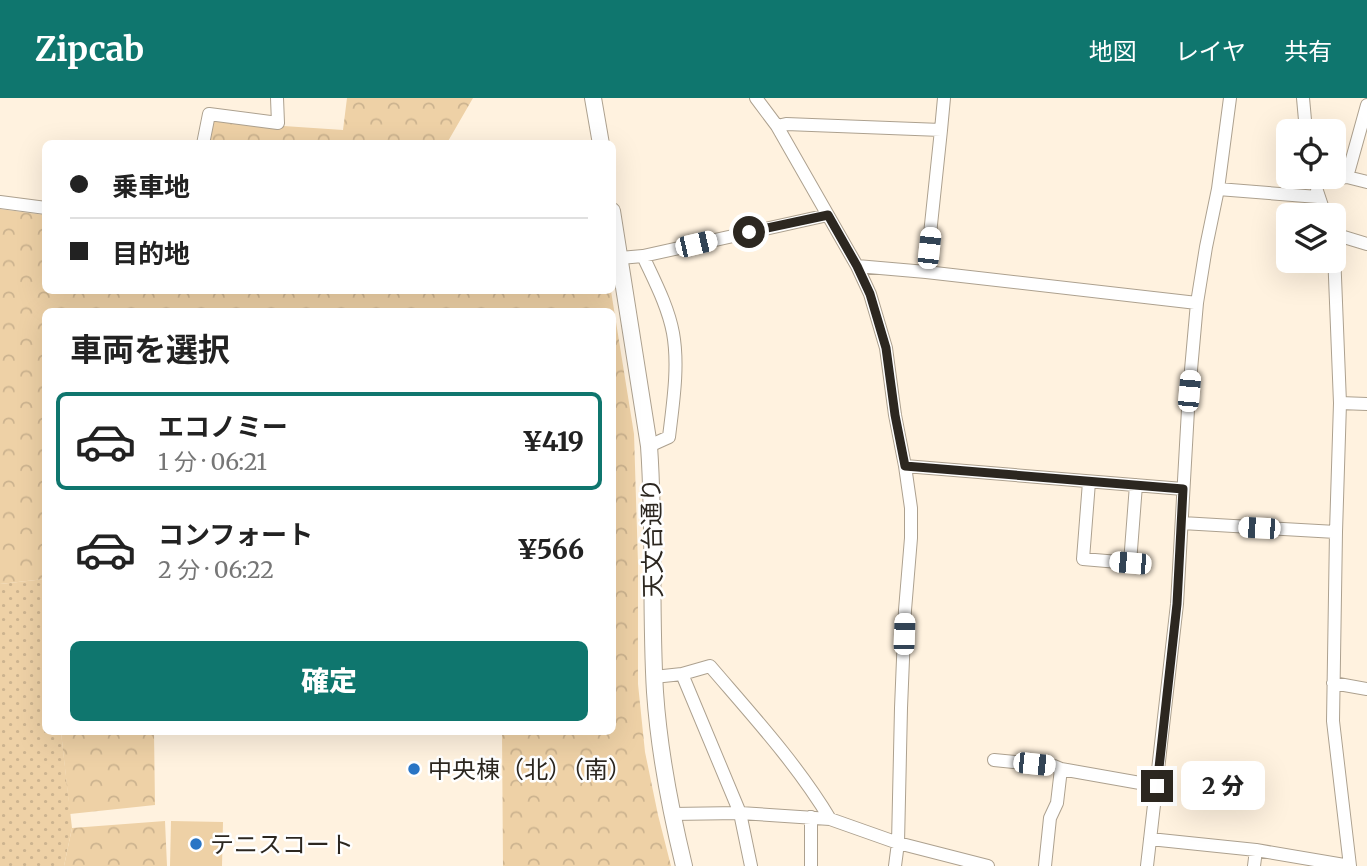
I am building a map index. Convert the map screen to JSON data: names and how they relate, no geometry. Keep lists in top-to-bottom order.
{
  "streets": {
    "main road": ["天文台通り"]
  },
  "places": ["中央棟（北）（南）", "テニスコート"],
  "page": {
    "header": "Zipcab",
    "nav": ["地図", "レイヤ", "共有"],
    "banner": ["乗車地", "目的地"],
    "heading": "車両を選択",
    "list": [
      {
        "name": "エコノミー",
        "note": "1 分 · 06:21",
        "value": "¥419"
      },
      {
        "name": "コンフォート",
        "note": "2 分 · 06:22",
        "value": "¥566"
      }
    ],
    "buttons": "確定",
    "bubble": "2 分"
  }
}
